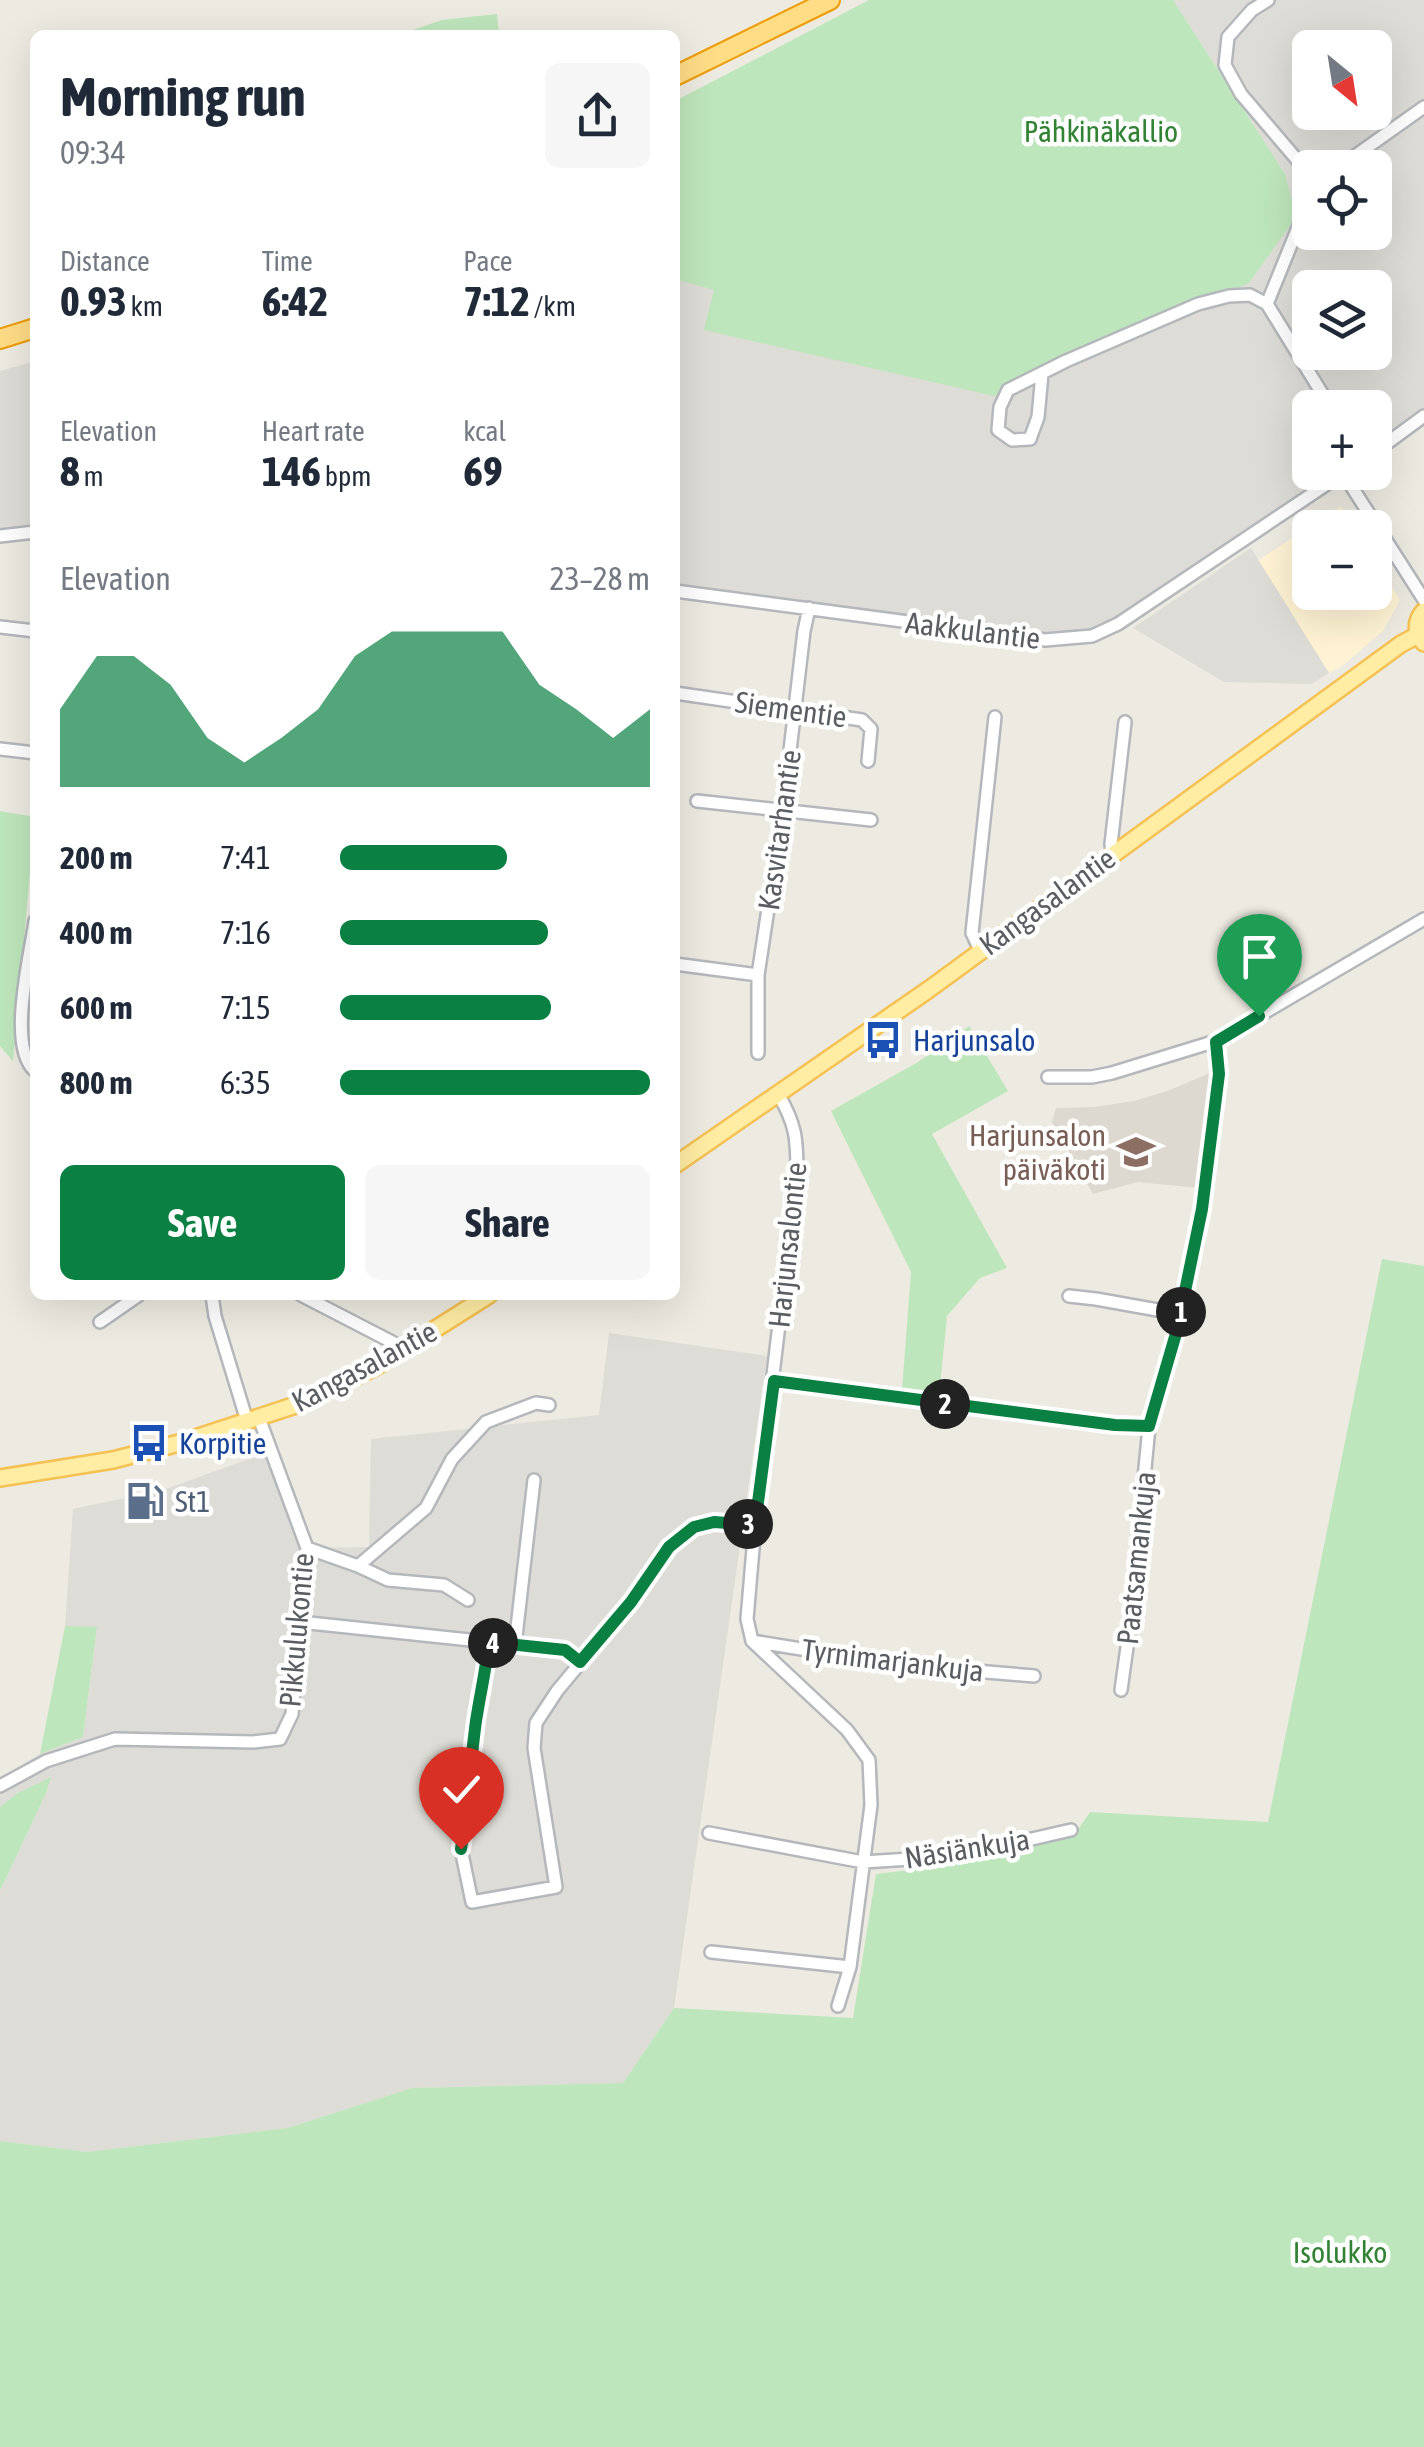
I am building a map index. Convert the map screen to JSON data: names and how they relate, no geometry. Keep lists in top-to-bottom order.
{
  "streets": {
    "main road": ["Kangasalantie"],
    "street": [
      "Aakkulantie",
      "Siementie",
      "Kasvitarhantie",
      "Harjunsalontie",
      "Paatsamankuja",
      "Pikkulukontie",
      "Tyrnimarjankuja",
      "Näsiänkuja"
    ]
  },
  "crossings": [
    ["Aakkulantie", "Kasvitarhantie"],
    ["Siementie", "Kasvitarhantie"],
    ["Kangasalantie", "Harjunsalontie"],
    ["Kangasalantie", "Pikkulukontie"],
    ["Harjunsalontie", "Tyrnimarjankuja"]
  ],
  "parks": ["Pähkinäkallio", "Isolukko"],
  "places": {
    "bus stop": ["Harjunsalo", "Korpitie"],
    "school or university": ["Harjunsalon päiväkoti"],
    "fuel station": ["St1"]
  },
  "north": "bottom right",
  "page": {
    "map_buttons": ["+", "−"],
    "heading": ["Morning run", "09:34"],
    "stats": [
      ["Distance", "0.93 km"],
      ["Time", "6:42"],
      ["Pace", "7:12 /km"],
      ["Elevation", "8 m"],
      ["Heart rate", "146 bpm"],
      ["kcal", "69"]
    ],
    "chart": ["Elevation", "23–28 m"],
    "list": [
      {
        "name": "200 m",
        "note": "7:41"
      },
      {
        "name": "400 m",
        "note": "7:16"
      },
      {
        "name": "600 m",
        "note": "7:15"
      },
      {
        "name": "800 m",
        "note": "6:35"
      }
    ],
    "buttons": ["Save", "Share"],
    "pins": [
      "1",
      "2",
      "3",
      "4"
    ]
  }
}
